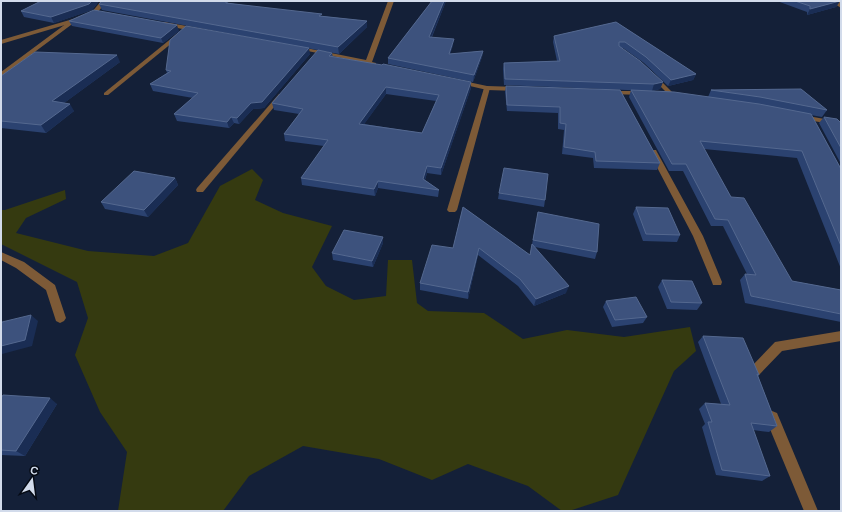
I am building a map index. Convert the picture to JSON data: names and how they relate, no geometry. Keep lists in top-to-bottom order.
{
  "north": "top"
}
